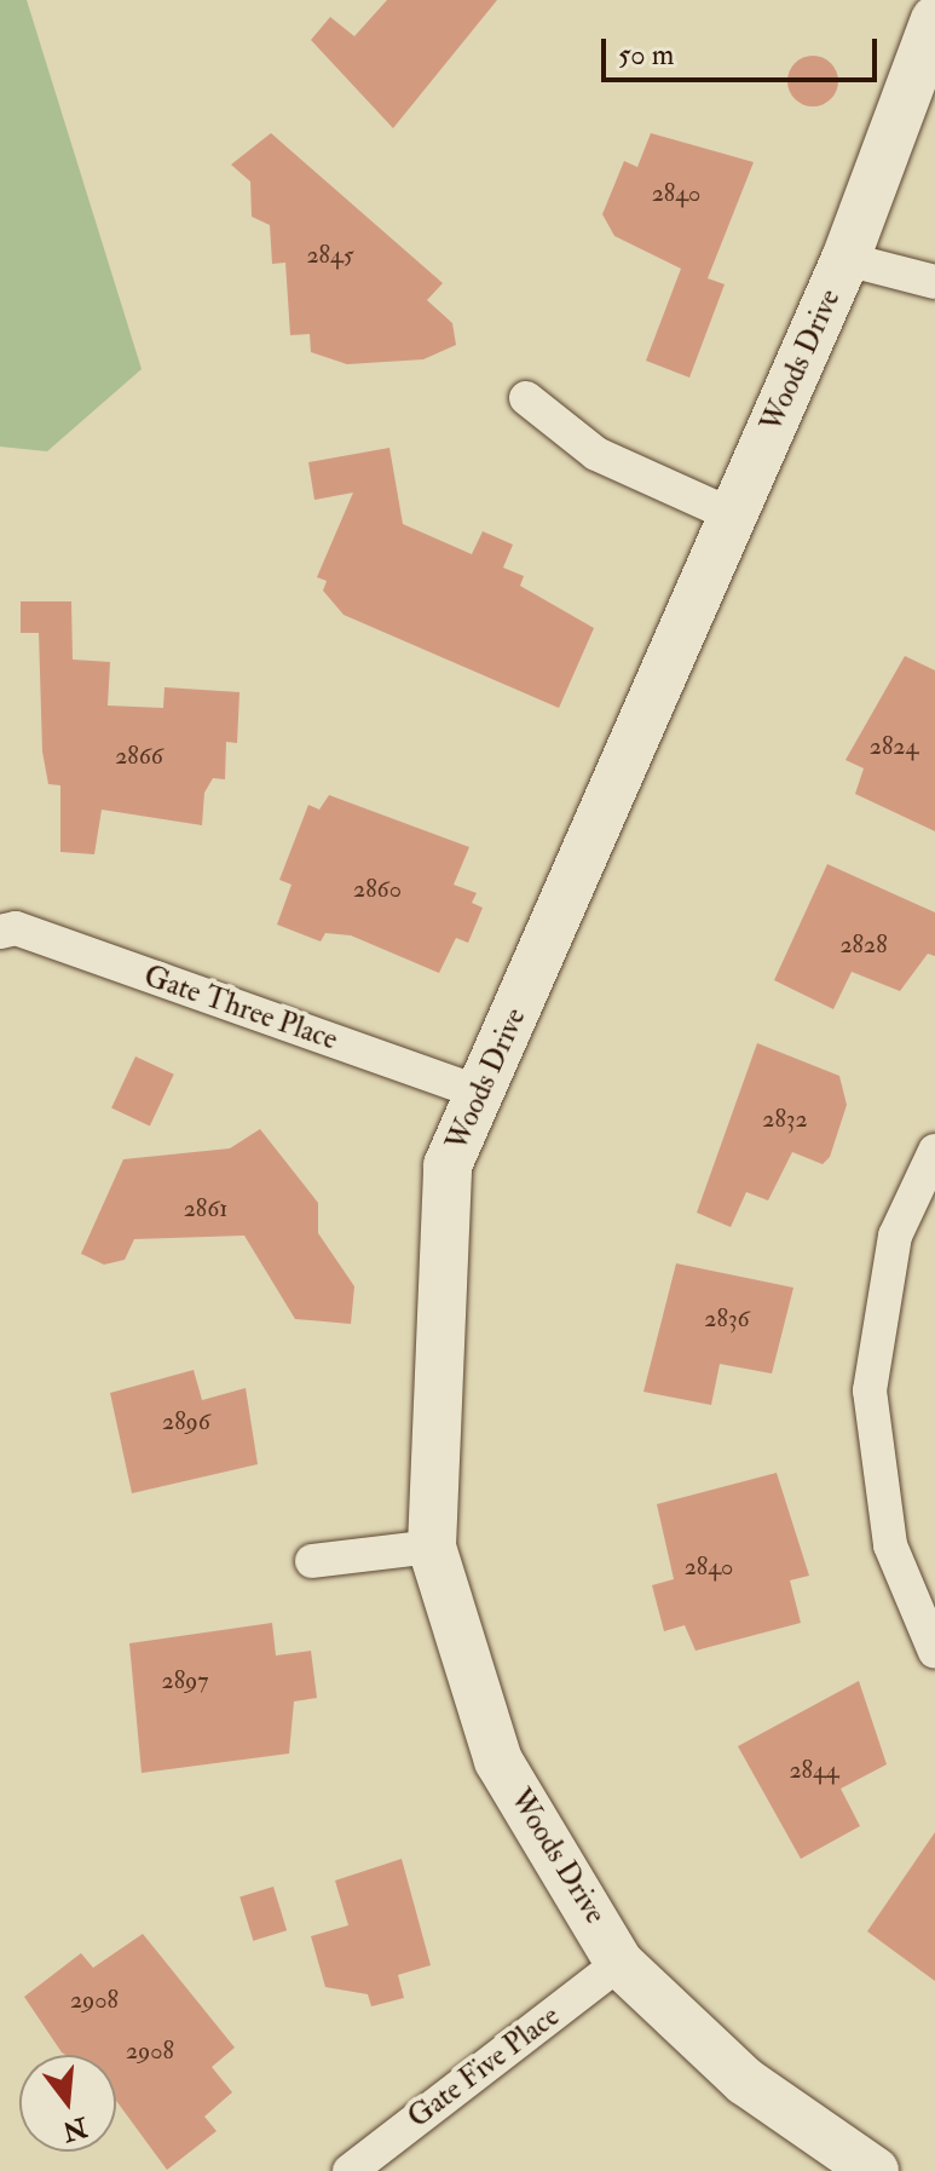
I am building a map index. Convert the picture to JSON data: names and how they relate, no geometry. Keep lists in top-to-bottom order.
{
  "streets": {
    "street": ["Woods Drive", "Gate Three Place", "Gate Five Place"]
  },
  "crossings": [
    ["Woods Drive", "Gate Three Place"],
    ["Woods Drive", "Gate Five Place"]
  ],
  "house_numbers": [
    "2840",
    "2845",
    "2824",
    "2866",
    "2860",
    "2828",
    "2832",
    "2861",
    "2836",
    "2896",
    "2840",
    "2897",
    "2844",
    "2908",
    "2908"
  ],
  "scale_bar": "50 m",
  "north": "bottom"
}
